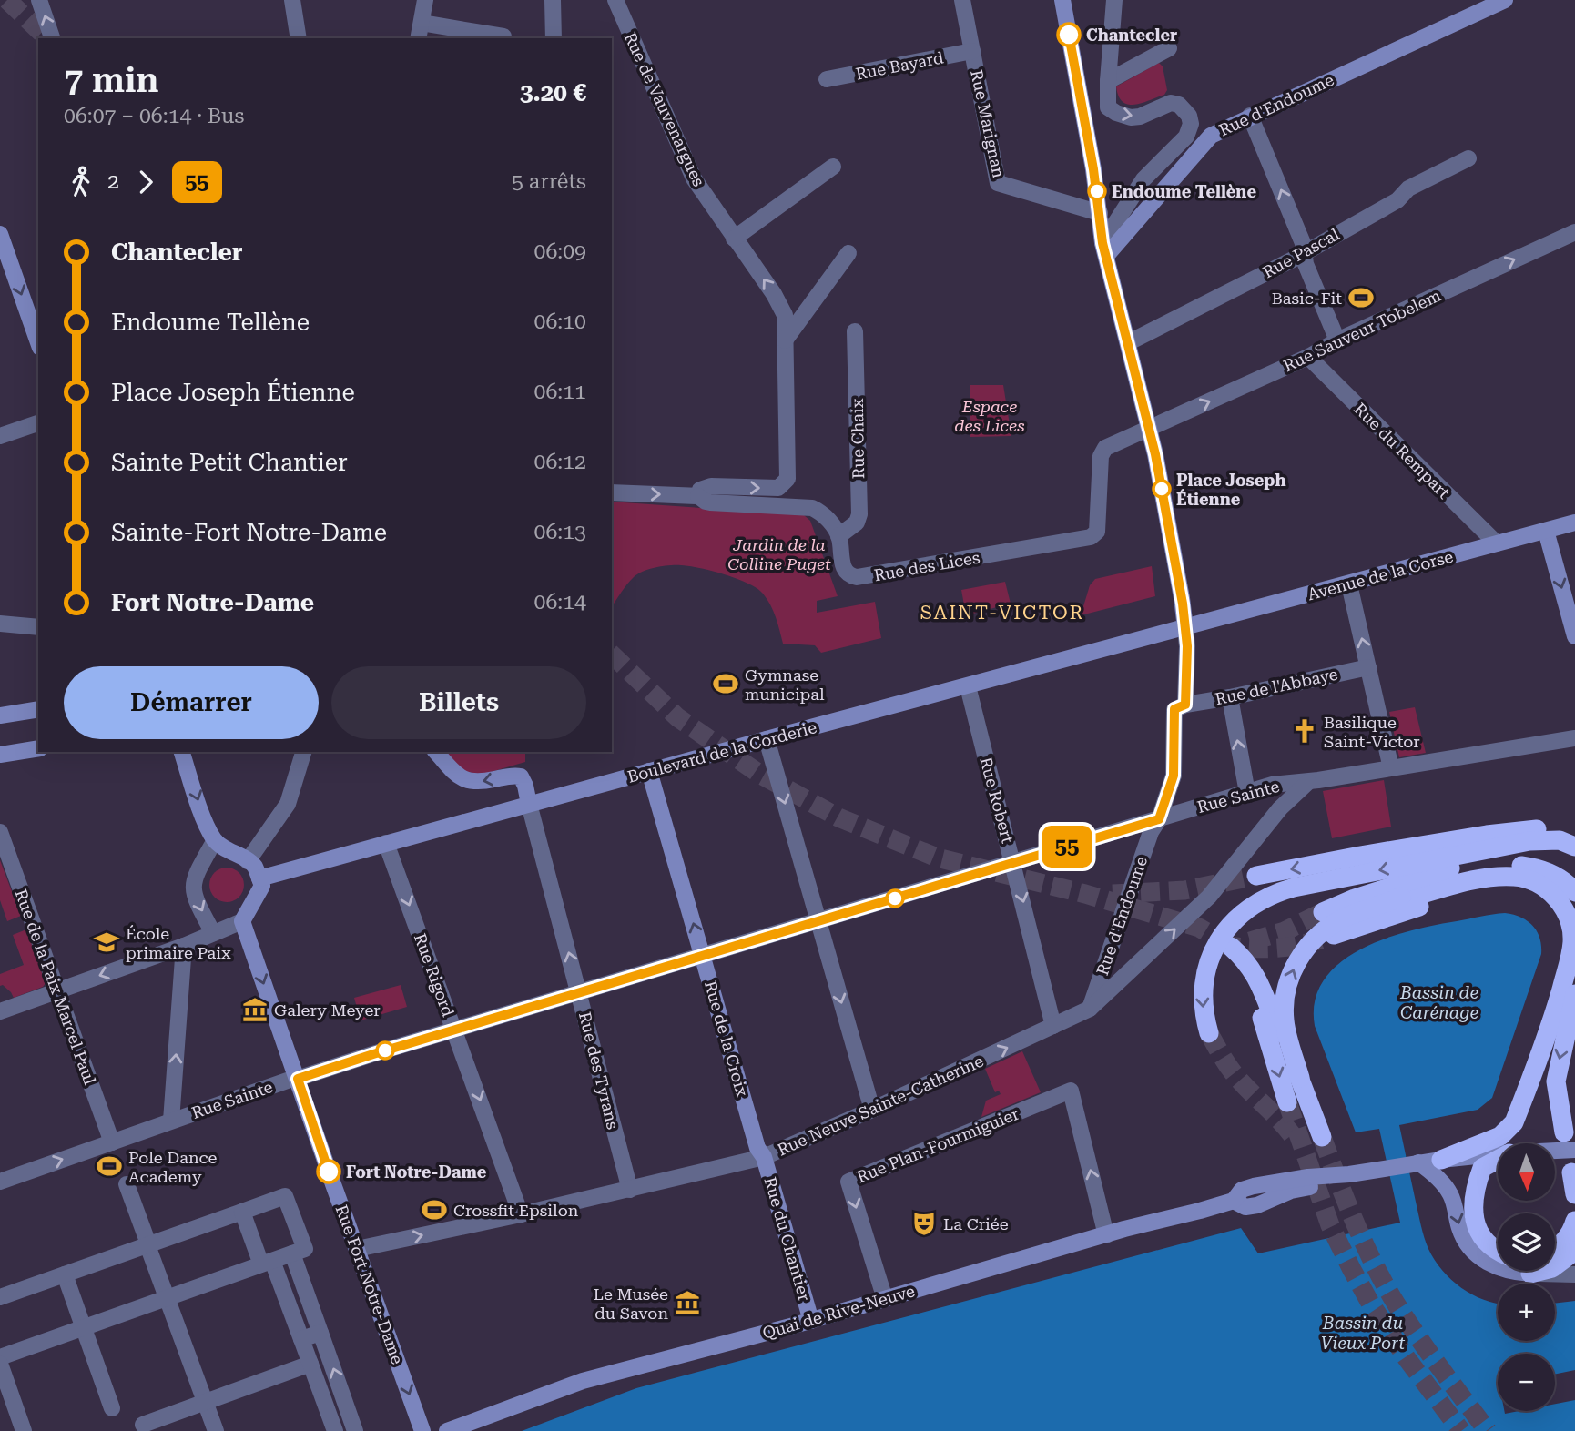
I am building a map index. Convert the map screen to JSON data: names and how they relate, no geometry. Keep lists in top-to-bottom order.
{
  "streets": {
    "street": [
      "Rue Bayard",
      "Rue d'Endoume",
      "Rue de Vauvenargues",
      "Rue Marignan",
      "Rue Pascal",
      "Rue Sauveur Tobelem",
      "Rue Chaix",
      "Rue du Rempart",
      "Rue des Lices",
      "Avenue de la Corse",
      "Rue de l'Abbaye",
      "Boulevard de la Corderie",
      "Rue Sainte",
      "Rue Robert",
      "Rue Rigord",
      "Rue de la Paix Marcel Paul",
      "Rue de la Croix",
      "Rue des Tyrans",
      "Rue Neuve Sainte-Catherine",
      "Rue Plan-Fourmiguier",
      "Rue du Chantier",
      "Rue Fort Notre-Dame",
      "Quai de Rive-Neuve"
    ]
  },
  "crossings": [
    ["Rue Bayard", "Rue Marignan"],
    ["Rue d'Endoume", "Rue Pascal"],
    ["Rue d'Endoume", "Rue Sauveur Tobelem"],
    ["Rue d'Endoume", "Rue des Lices"],
    ["Rue d'Endoume", "Avenue de la Corse"],
    ["Rue d'Endoume", "Rue de l'Abbaye"],
    ["Rue d'Endoume", "Boulevard de la Corderie"],
    ["Rue d'Endoume", "Rue Sainte"],
    ["Rue d'Endoume", "Rue Neuve Sainte-Catherine"],
    ["Rue Sauveur Tobelem", "Rue du Rempart"],
    ["Rue Sauveur Tobelem", "Rue des Lices"],
    ["Rue Chaix", "Rue des Lices"],
    ["Rue du Rempart", "Avenue de la Corse"],
    ["Avenue de la Corse", "Boulevard de la Corderie"],
    ["Boulevard de la Corderie", "Rue Robert"],
    ["Boulevard de la Corderie", "Rue Rigord"],
    ["Boulevard de la Corderie", "Rue de la Croix"],
    ["Boulevard de la Corderie", "Rue des Tyrans"],
    ["Rue Sainte", "Rue Robert"],
    ["Rue Sainte", "Rue Rigord"],
    ["Rue Sainte", "Rue de la Paix Marcel Paul"],
    ["Rue Sainte", "Rue de la Croix"],
    ["Rue Sainte", "Rue des Tyrans"],
    ["Rue Sainte", "Rue Neuve Sainte-Catherine"],
    ["Rue Sainte", "Rue Fort Notre-Dame"],
    ["Rue Robert", "Rue Neuve Sainte-Catherine"],
    ["Rue Rigord", "Rue Neuve Sainte-Catherine"],
    ["Rue de la Croix", "Rue Neuve Sainte-Catherine"],
    ["Rue de la Croix", "Rue du Chantier"],
    ["Rue des Tyrans", "Rue Neuve Sainte-Catherine"],
    ["Rue Neuve Sainte-Catherine", "Rue du Chantier"],
    ["Rue Neuve Sainte-Catherine", "Rue Fort Notre-Dame"],
    ["Rue Plan-Fourmiguier", "Quai de Rive-Neuve"],
    ["Rue du Chantier", "Quai de Rive-Neuve"]
  ],
  "one_way": [
    "Rue Sauveur Tobelem",
    "Rue Robert",
    "Rue Rigord",
    "Rue des Tyrans",
    "Rue Neuve Sainte-Catherine"
  ],
  "districts": ["SAINT-VICTOR"],
  "water": ["Bassin de Carénage", "Bassin du Vieux Port"],
  "parks": ["Espace des Lices", "Jardin de la Colline Puget"],
  "places": {
    "other": [
      "Chantecler",
      "Endoume Tellène",
      "Place Joseph Étienne",
      "Fort Notre-Dame"
    ],
    "sports": [
      "Basic-Fit",
      "Gymnase municipal",
      "Pole Dance Academy",
      "Crossfit Epsilon"
    ],
    "church": ["Basilique Saint-Victor"],
    "school or university": ["École primaire Paix"],
    "museum": ["Galery Meyer", "Le Musée du Savon"],
    "theatre": ["La Criée"]
  },
  "lines": ["bus line 55"],
  "north": "bottom",
  "page": {
    "on_map": "55",
    "heading": ["7 min", "06:07 – 06:14 · Bus", "3.20 €"],
    "legs": ["2", "55", "5 arrêts"],
    "list": [
      {
        "name": "Chantecler",
        "value": "06:09"
      },
      {
        "name": "Endoume Tellène",
        "value": "06:10"
      },
      {
        "name": "Place Joseph Étienne",
        "value": "06:11"
      },
      {
        "name": "Sainte Petit Chantier",
        "value": "06:12"
      },
      {
        "name": "Sainte-Fort Notre-Dame",
        "value": "06:13"
      },
      {
        "name": "Fort Notre-Dame",
        "value": "06:14"
      }
    ],
    "buttons": ["Démarrer", "Billets"],
    "map_buttons": ["+", "−"]
  }
}
